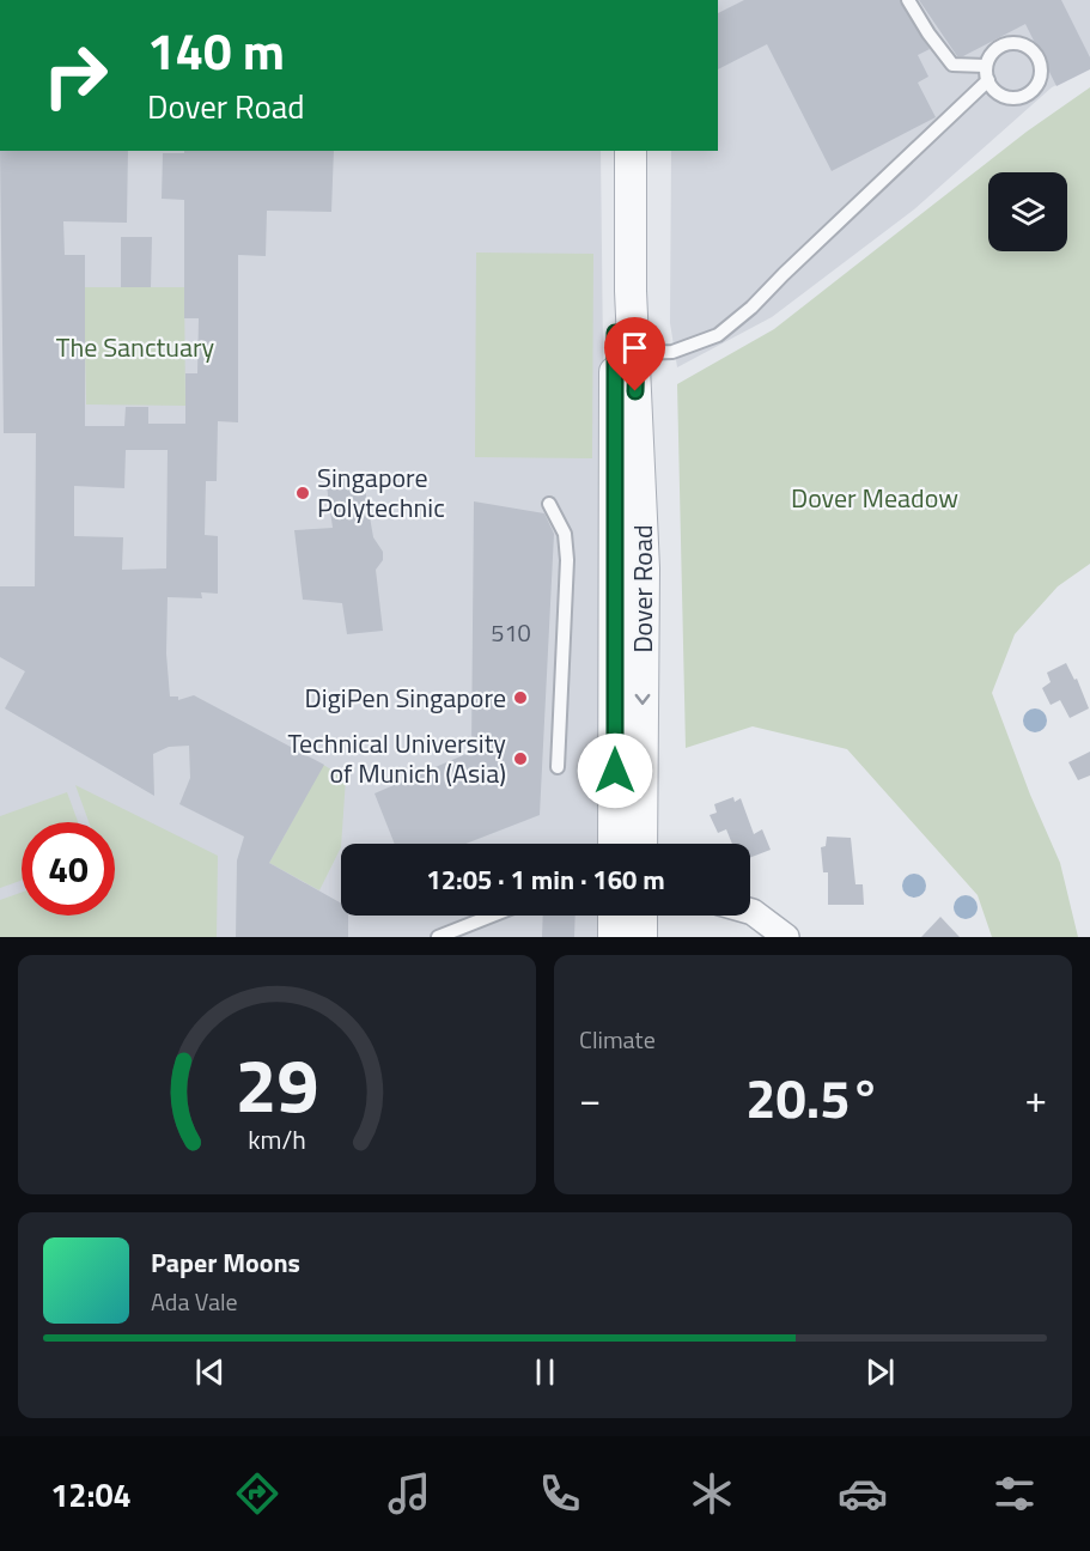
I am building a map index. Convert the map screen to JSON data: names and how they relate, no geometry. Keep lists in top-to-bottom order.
{
  "streets": {
    "street": ["Dover Road"]
  },
  "parks": ["The Sanctuary", "Dover Meadow"],
  "places": ["Singapore Polytechnic", "DigiPen Singapore", "Technical University of Munich (Asia)"],
  "house_numbers": ["510"],
  "page": {
    "turn": ["140 m", "Dover Road"],
    "limit": "40",
    "trip": "12:05 · 1 min · 160 m",
    "tile": "Climate",
    "heat": ["−", "20.5°", "+"],
    "song": ["Paper Moons", "Ada Vale"],
    "tabs": "12:04",
    "gauge": ["29", "km/h"]
  }
}
